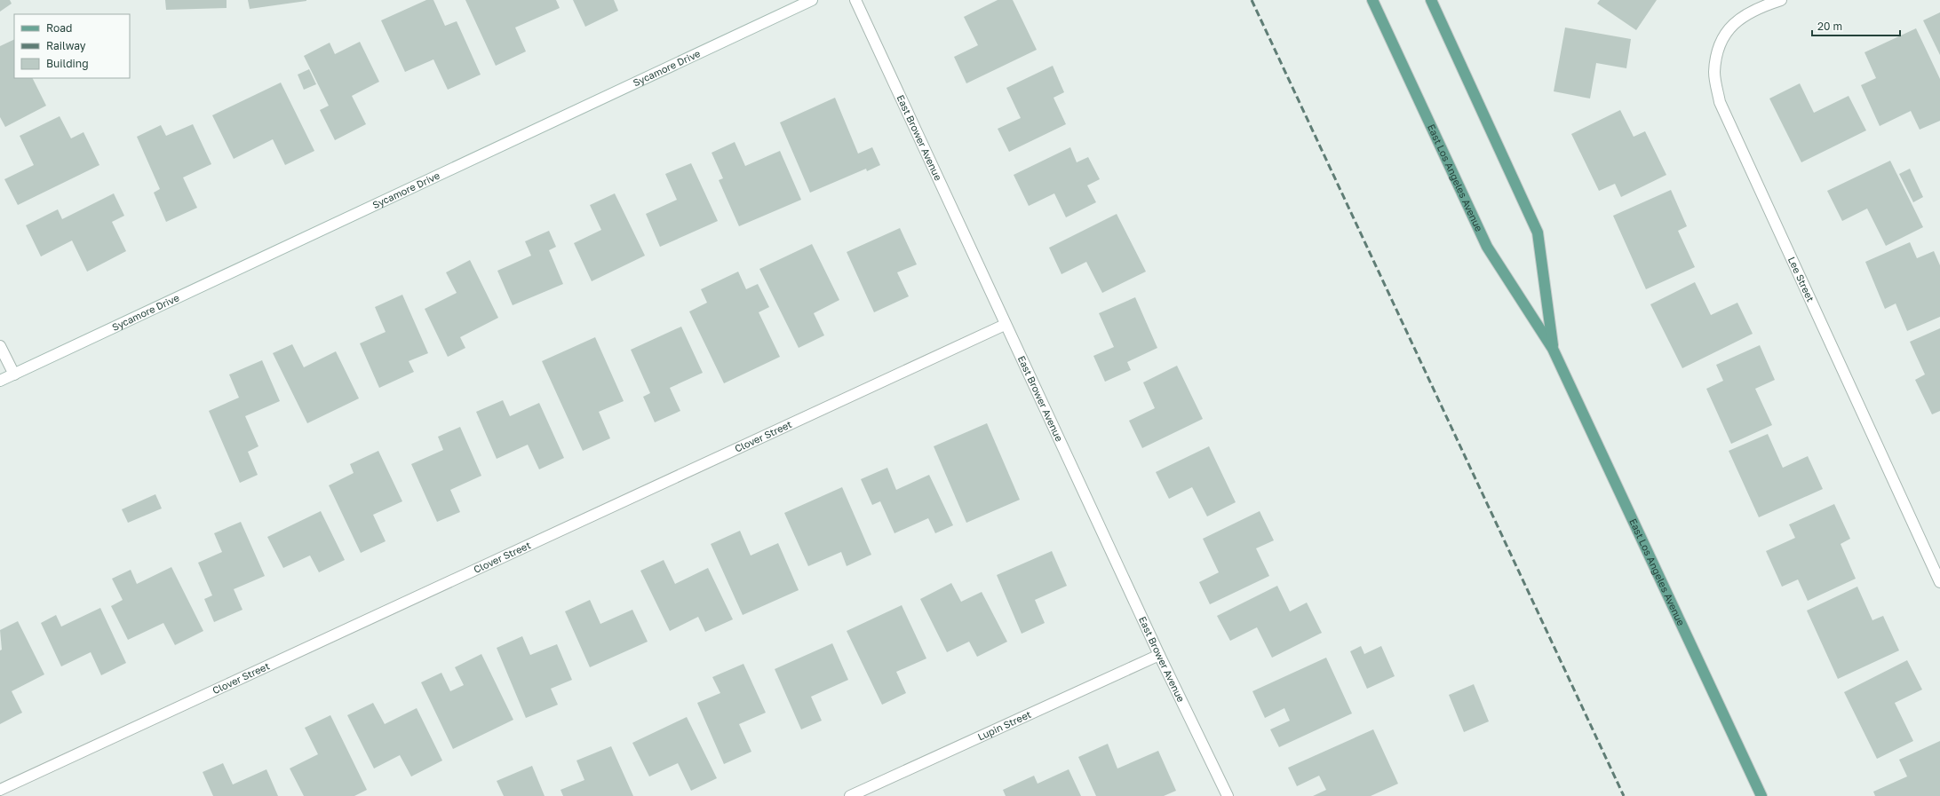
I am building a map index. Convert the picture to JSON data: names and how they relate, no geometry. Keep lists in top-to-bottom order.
{
  "streets": {
    "main road": ["East Los Angeles Avenue"],
    "street": [
      "Sycamore Drive",
      "East Brower Avenue",
      "Lee Street",
      "Clover Street",
      "Lupin Street"
    ]
  },
  "crossings": [
    ["East Brower Avenue", "Clover Street"],
    ["East Brower Avenue", "Lupin Street"]
  ],
  "legend": ["Road", "Railway", "Building"],
  "scale_bar": "20 m"
}
